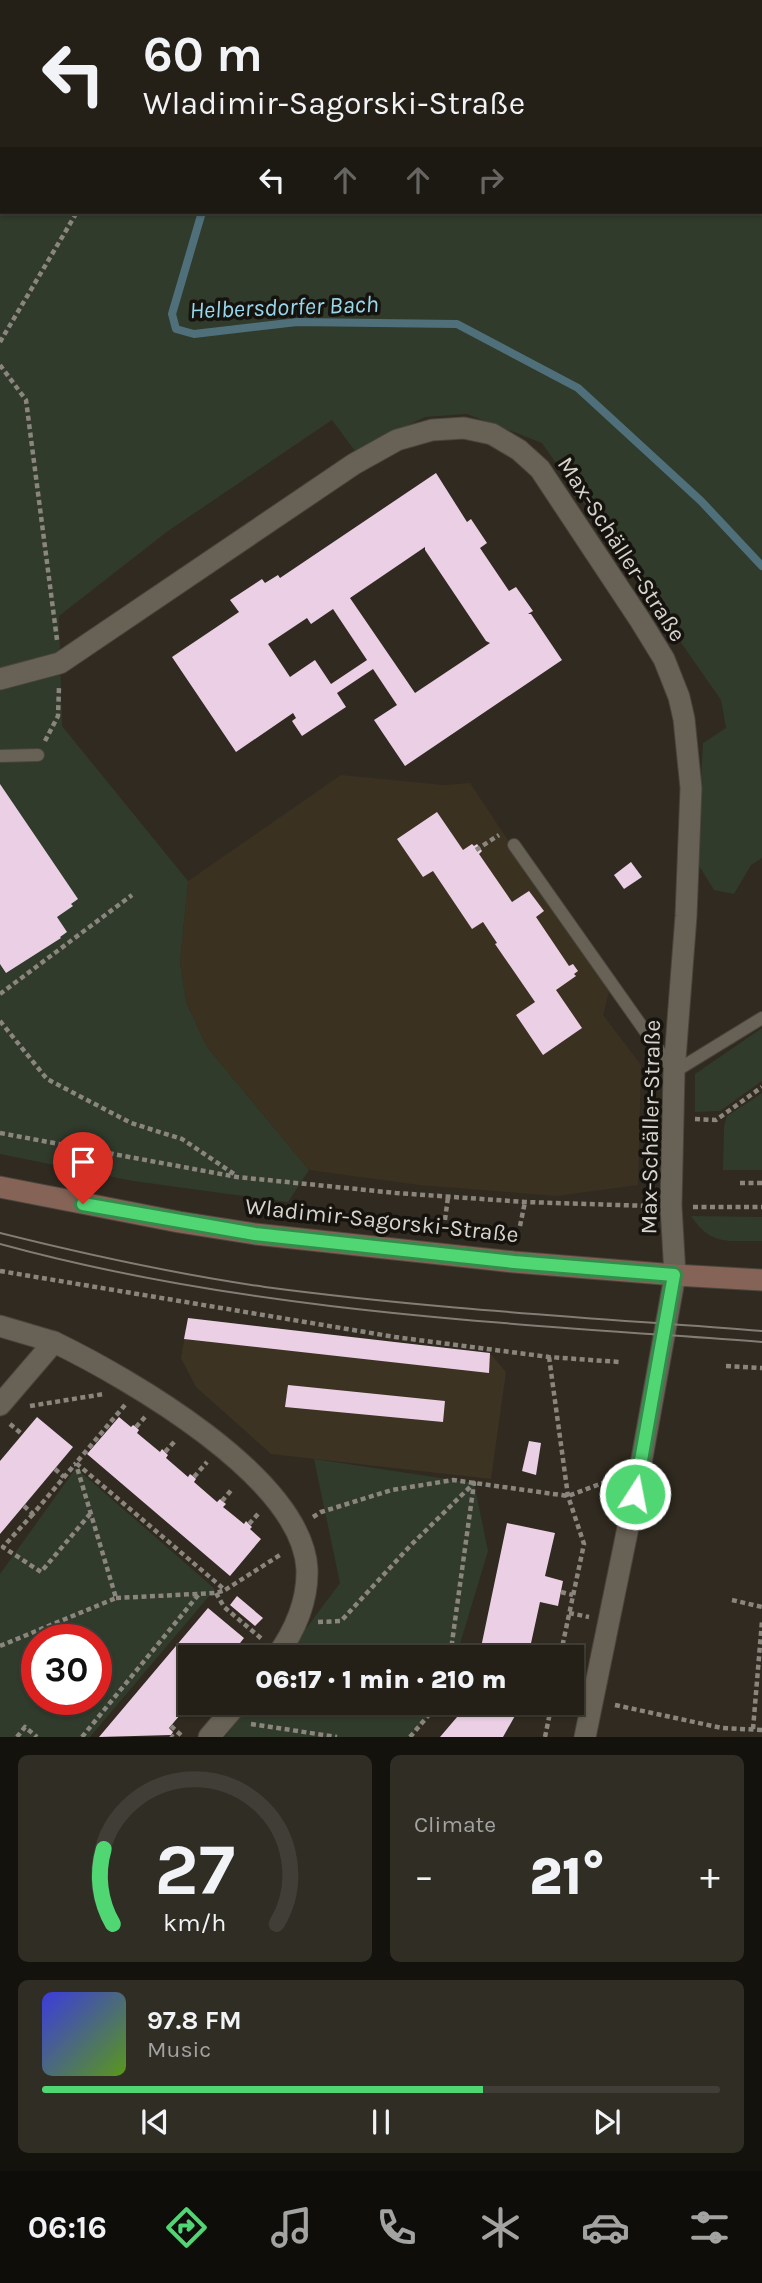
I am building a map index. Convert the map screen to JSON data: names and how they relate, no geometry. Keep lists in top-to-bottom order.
{
  "streets": {
    "main road": ["Wladimir-Sagorski-Straße"],
    "street": ["Max-Schäller-Straße"]
  },
  "crossings": [
    ["Max-Schäller-Straße", "Wladimir-Sagorski-Straße"]
  ],
  "water": ["Helbersdorfer Bach"],
  "page": {
    "turn": ["60 m", "Wladimir-Sagorski-Straße"],
    "limit": "30",
    "trip": "06:17 · 1 min · 210 m",
    "tile": "Climate",
    "heat": ["−", "21°", "+"],
    "song": ["97.8 FM", "Music"],
    "tabs": "06:16",
    "gauge": ["27", "km/h"]
  }
}
